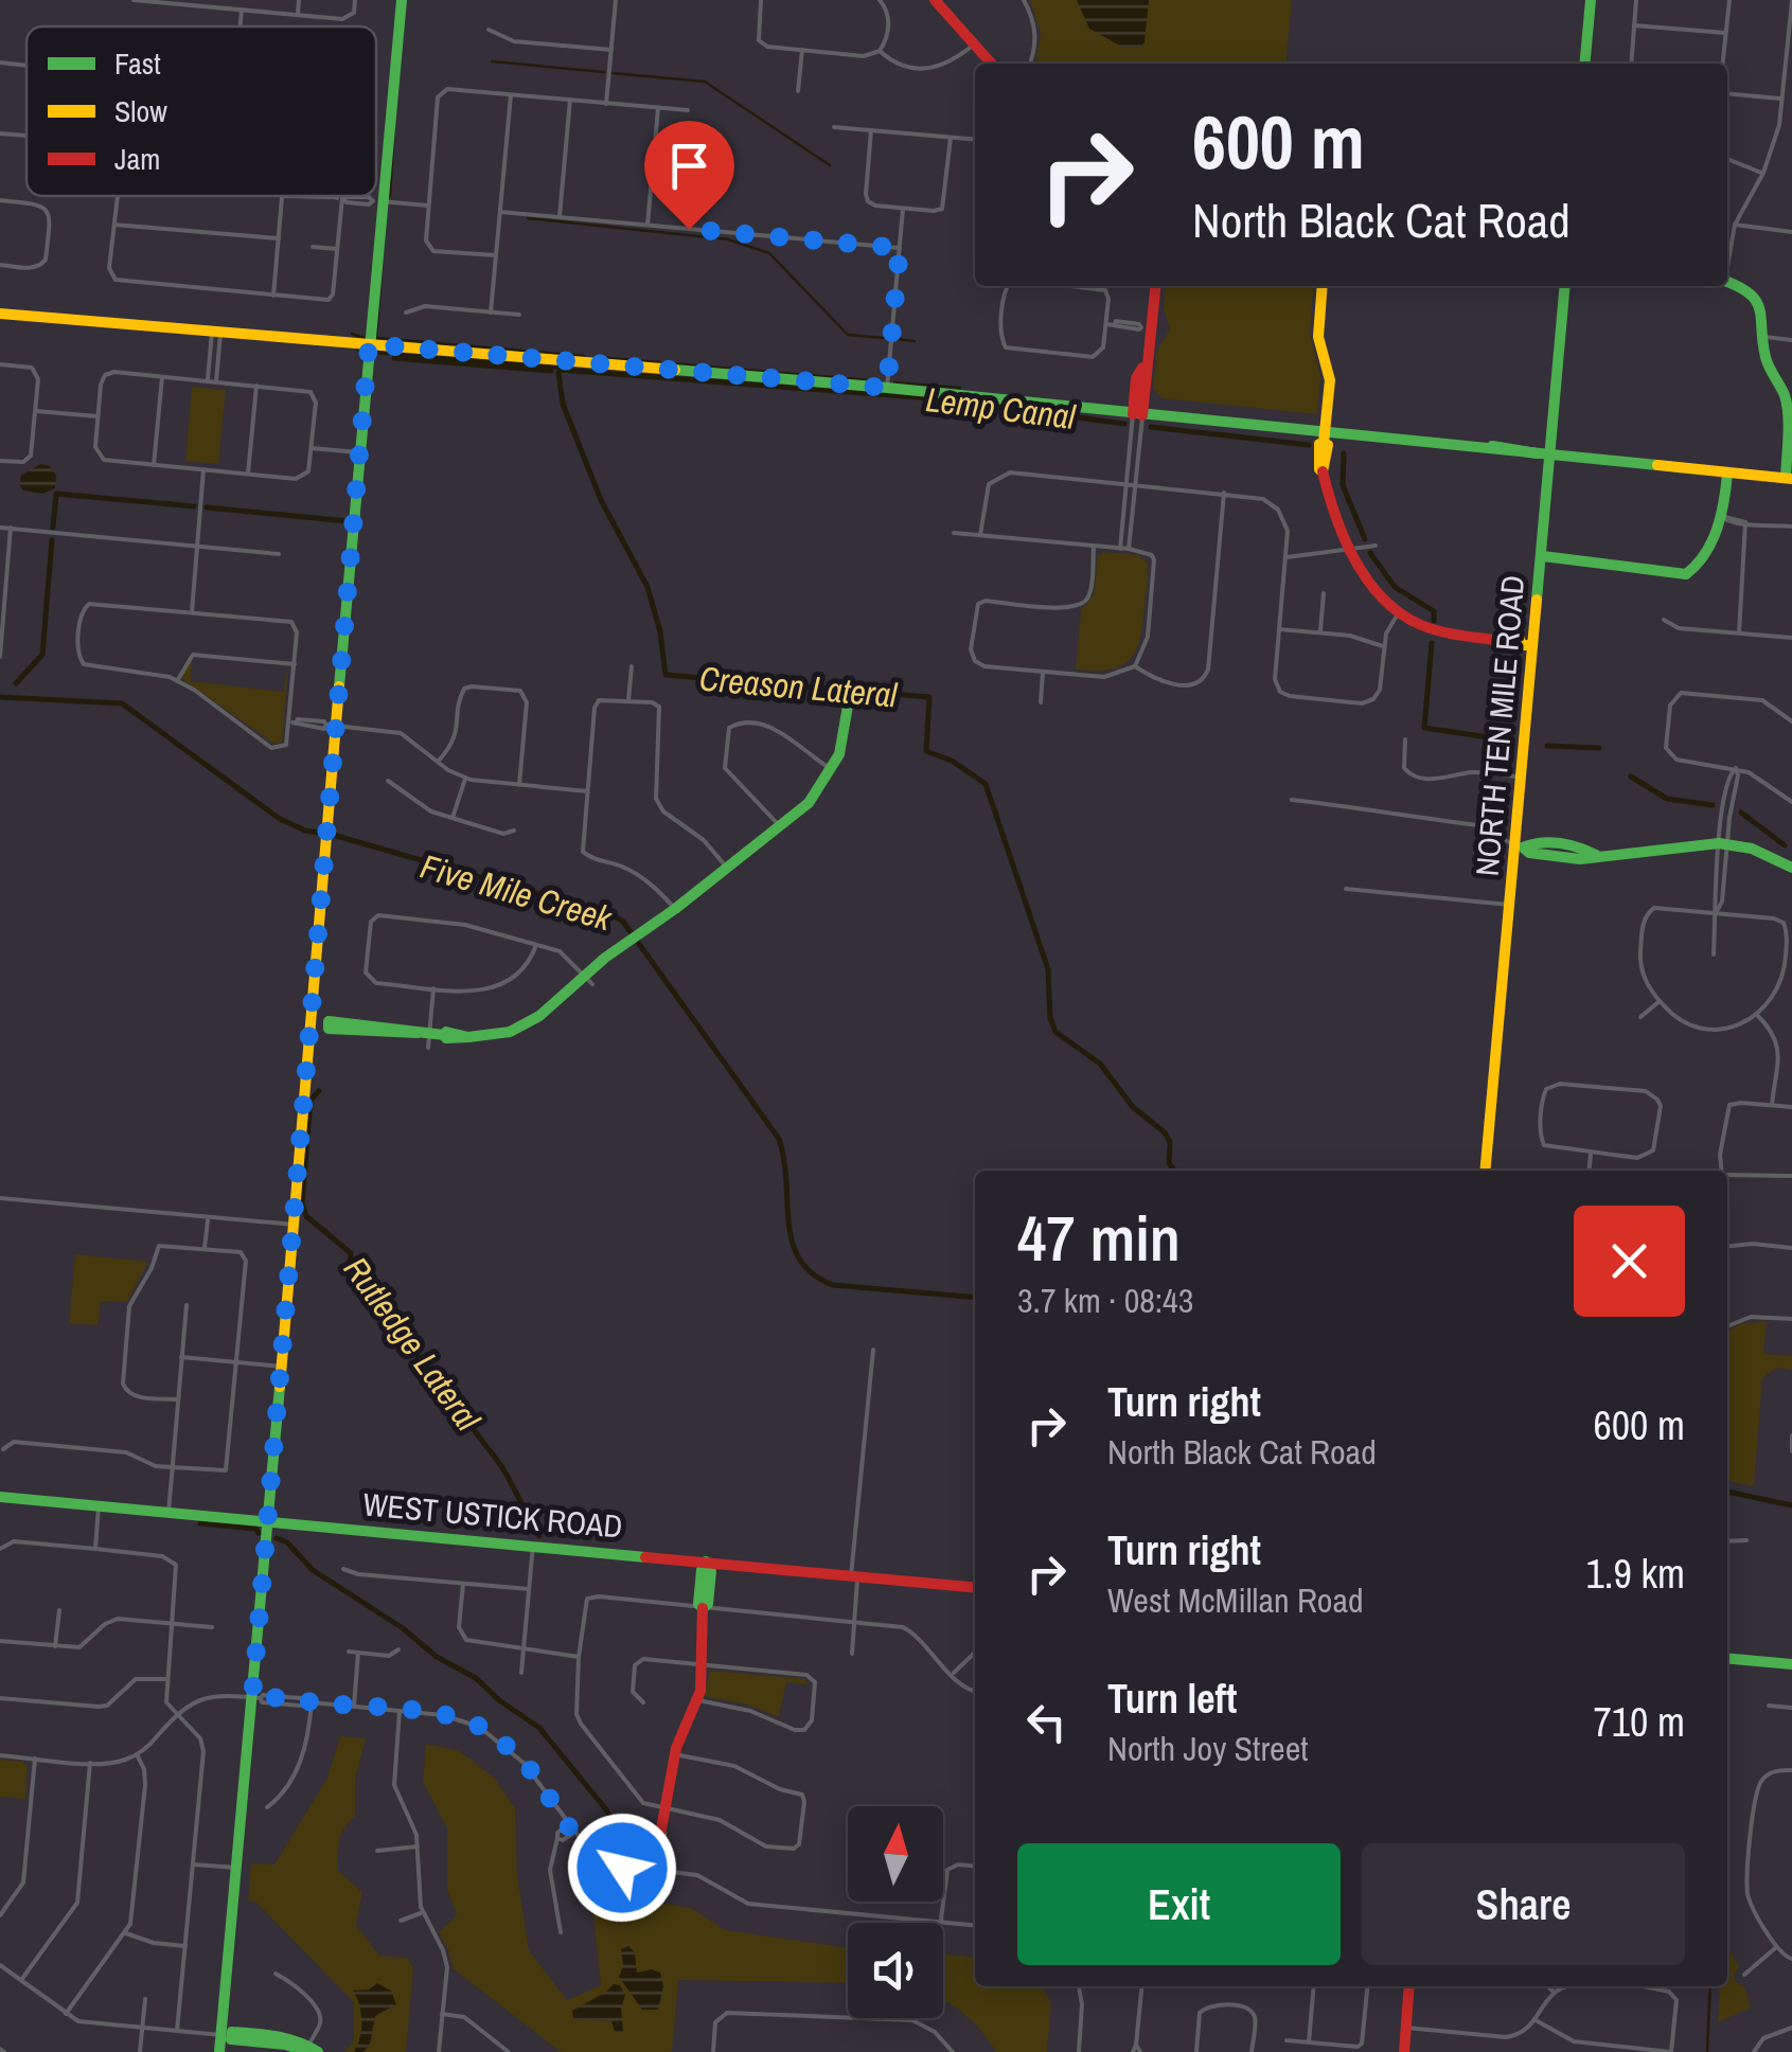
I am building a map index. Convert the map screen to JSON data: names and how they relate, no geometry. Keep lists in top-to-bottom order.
{
  "streets": {
    "main road": ["NORTH TEN MILE ROAD", "WEST USTICK ROAD"]
  },
  "water": [
    "Lemp Canal",
    "Creason Lateral",
    "Five Mile Creek",
    "Rutledge Lateral"
  ],
  "legend": ["Fast", "Slow", "Jam"],
  "north": "top",
  "page": {
    "turn": ["600 m", "North Black Cat Road"],
    "heading": ["47 min", "3.7 km · 08:43"],
    "list": [
      {
        "name": "Turn right",
        "note": "North Black Cat Road",
        "value": "600 m"
      },
      {
        "name": "Turn right",
        "note": "West McMillan Road",
        "value": "1.9 km"
      },
      {
        "name": "Turn left",
        "note": "North Joy Street",
        "value": "710 m"
      }
    ],
    "buttons": ["Exit", "Share"]
  }
}
